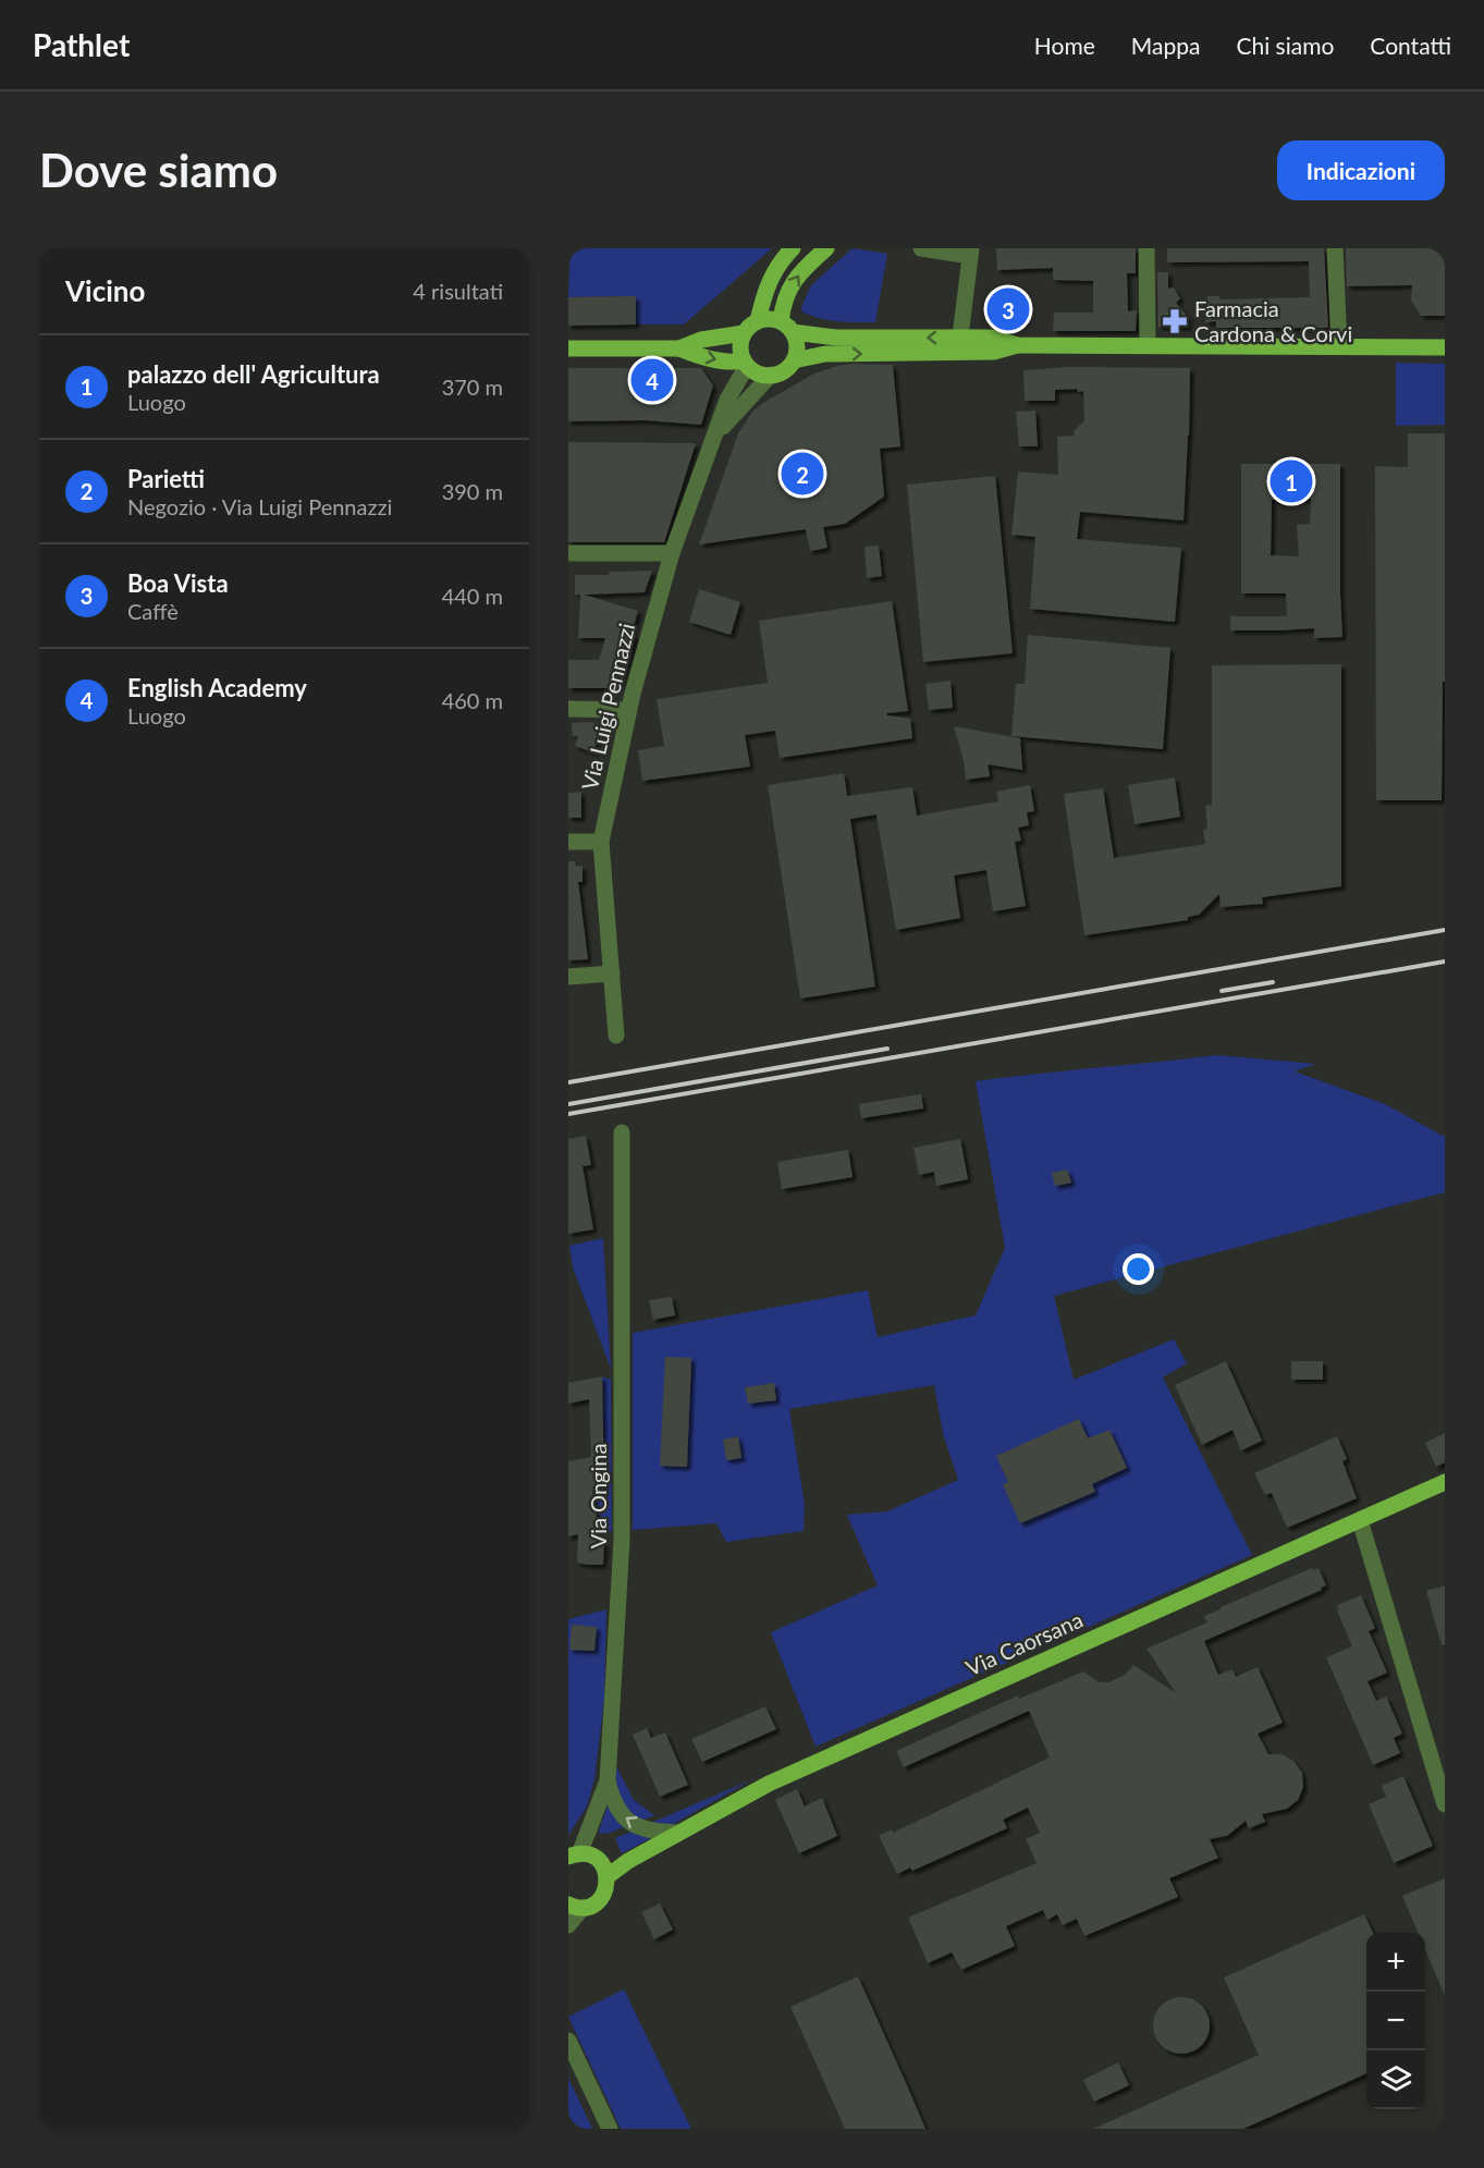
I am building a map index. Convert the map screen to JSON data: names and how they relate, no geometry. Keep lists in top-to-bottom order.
{
  "streets": {
    "main road": ["Via Caorsana"],
    "street": ["Via Luigi Pennazzi", "Via Ongina"]
  },
  "places": {
    "pharmacy": ["Farmacia Cardona & Corvi"]
  },
  "page": {
    "header": "Pathlet",
    "nav": [
      "Home",
      "Mappa",
      "Chi siamo",
      "Contatti"
    ],
    "buttons": "Indicazioni",
    "title": "Dove siamo",
    "heading": ["Vicino", "4 risultati"],
    "pins": [
      "3",
      "4",
      "2",
      "1"
    ],
    "list": [
      {
        "mark": "1",
        "name": "palazzo dell' Agricultura",
        "note": "Luogo",
        "value": "370 m"
      },
      {
        "mark": "2",
        "name": "Parietti",
        "note": "Negozio · Via Luigi Pennazzi",
        "value": "390 m"
      },
      {
        "mark": "3",
        "name": "Boa Vista",
        "note": "Caffè",
        "value": "440 m"
      },
      {
        "mark": "4",
        "name": "English Academy",
        "note": "Luogo",
        "value": "460 m"
      }
    ],
    "map_buttons": ["+", "−"]
  }
}
